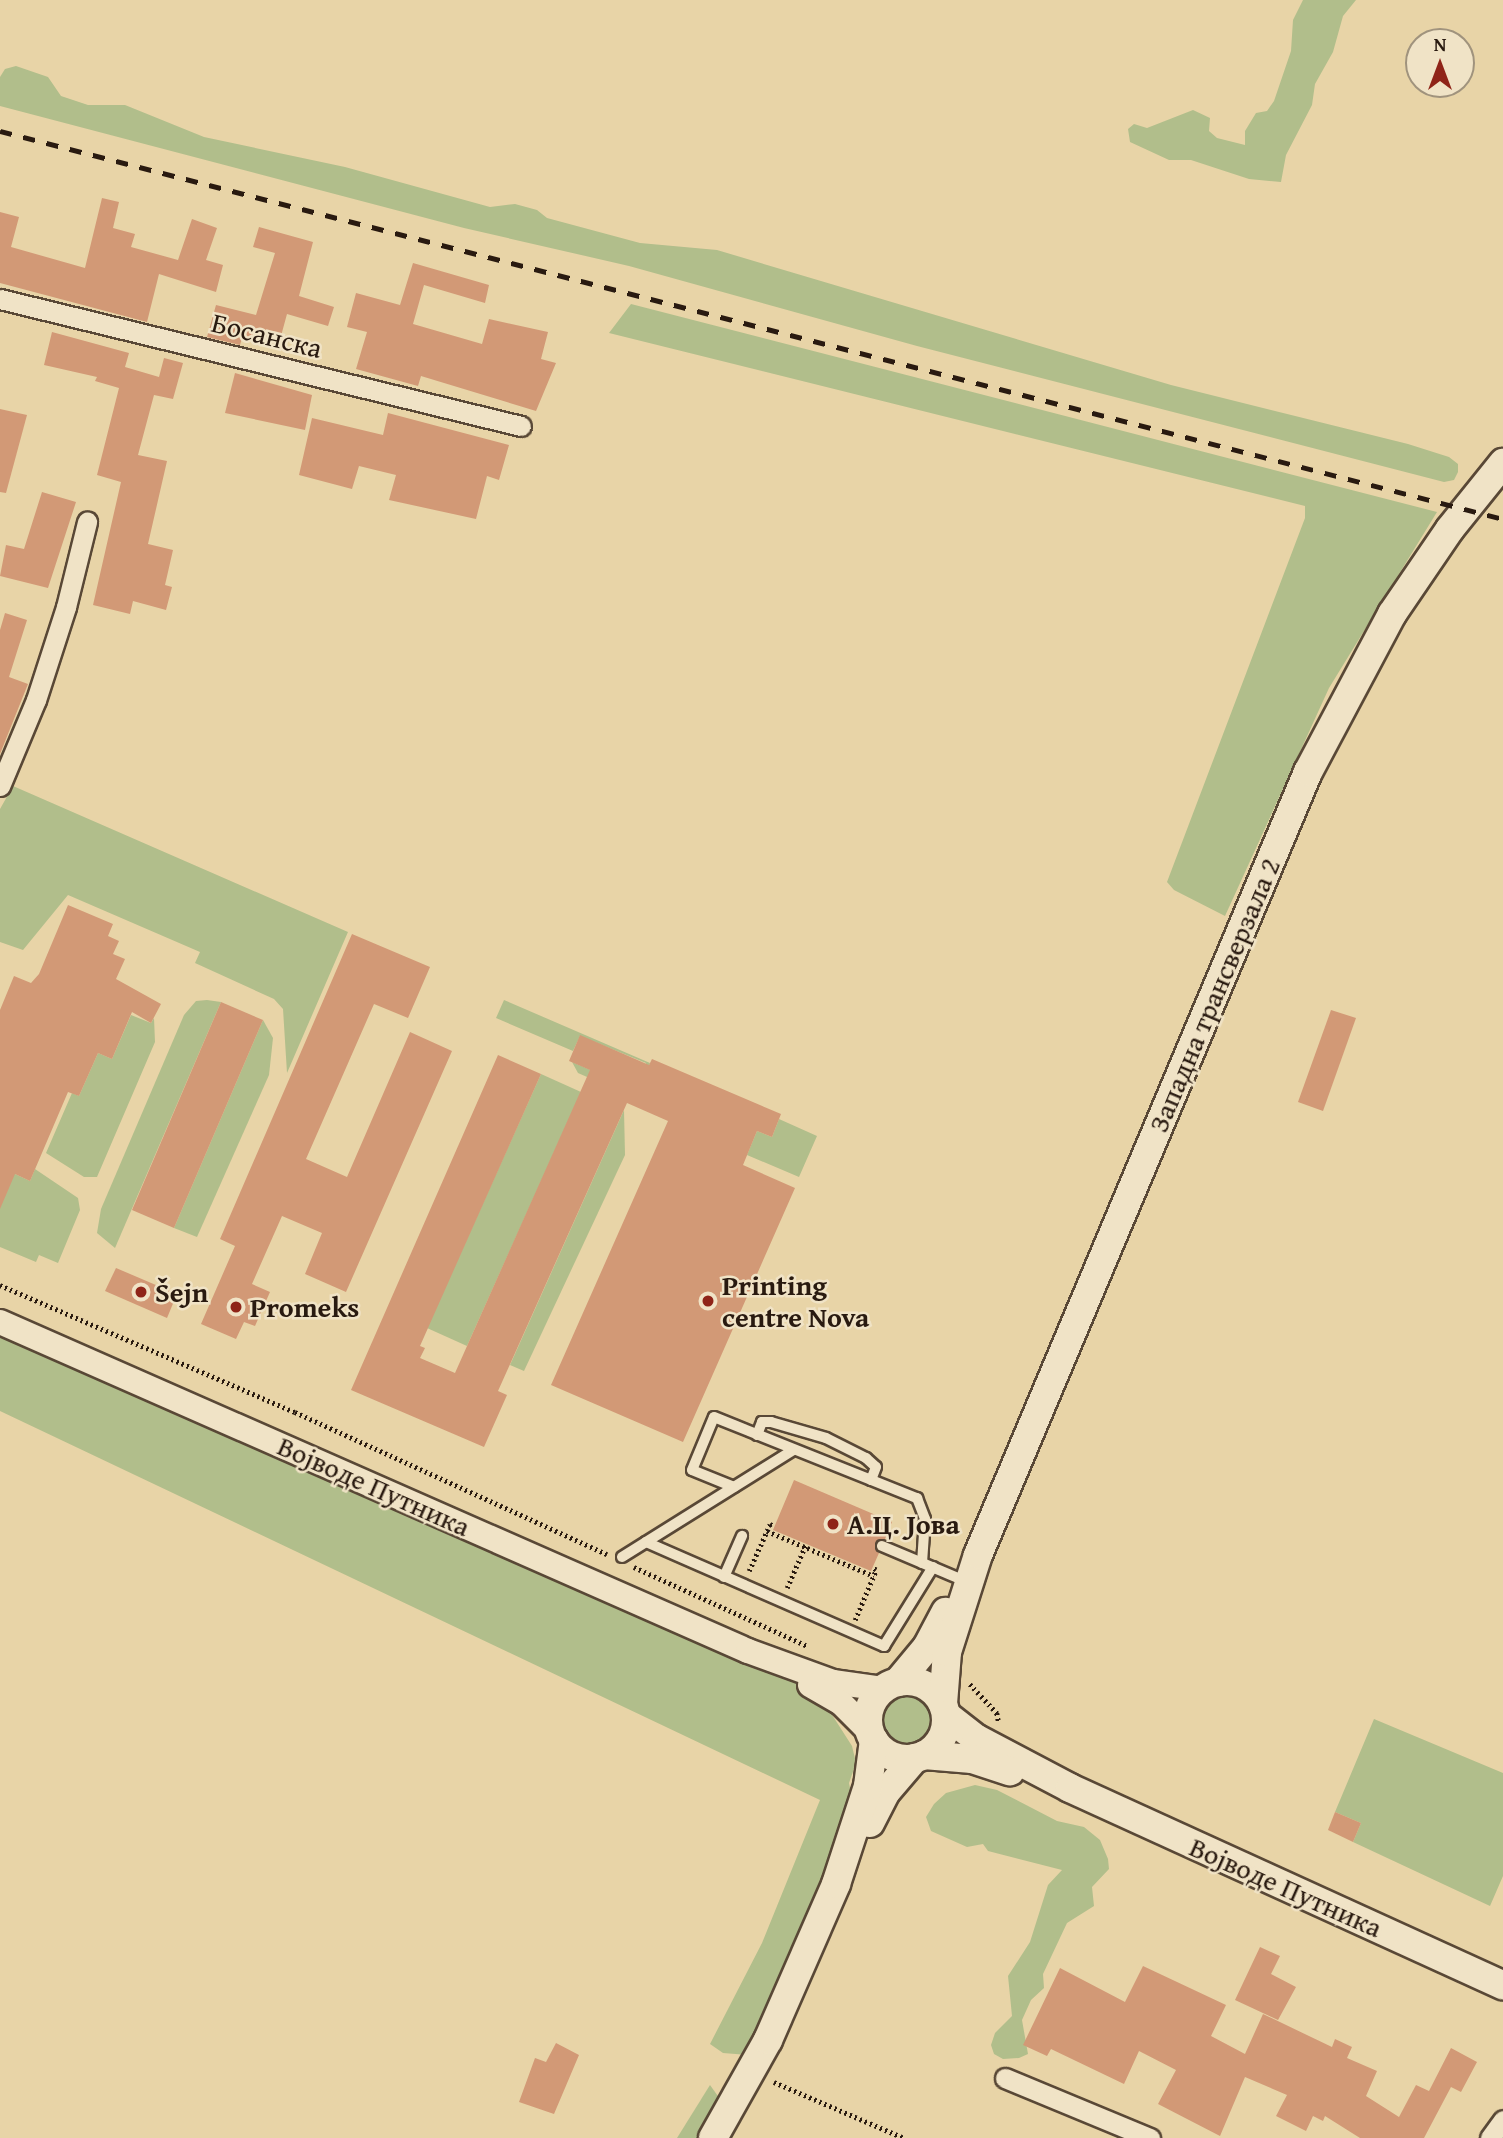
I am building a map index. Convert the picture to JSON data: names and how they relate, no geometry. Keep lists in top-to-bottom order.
{
  "streets": {
    "main road": ["Западна трансверзала 2", "Војводе Путника"],
    "street": ["Босанска"]
  },
  "crossings": [
    ["Западна трансверзала 2", "Војводе Путника"]
  ],
  "places": [
    "Šejn",
    "Printing centre Nova",
    "Promeks",
    "А.Ц. Јова"
  ],
  "north": "top"
}
